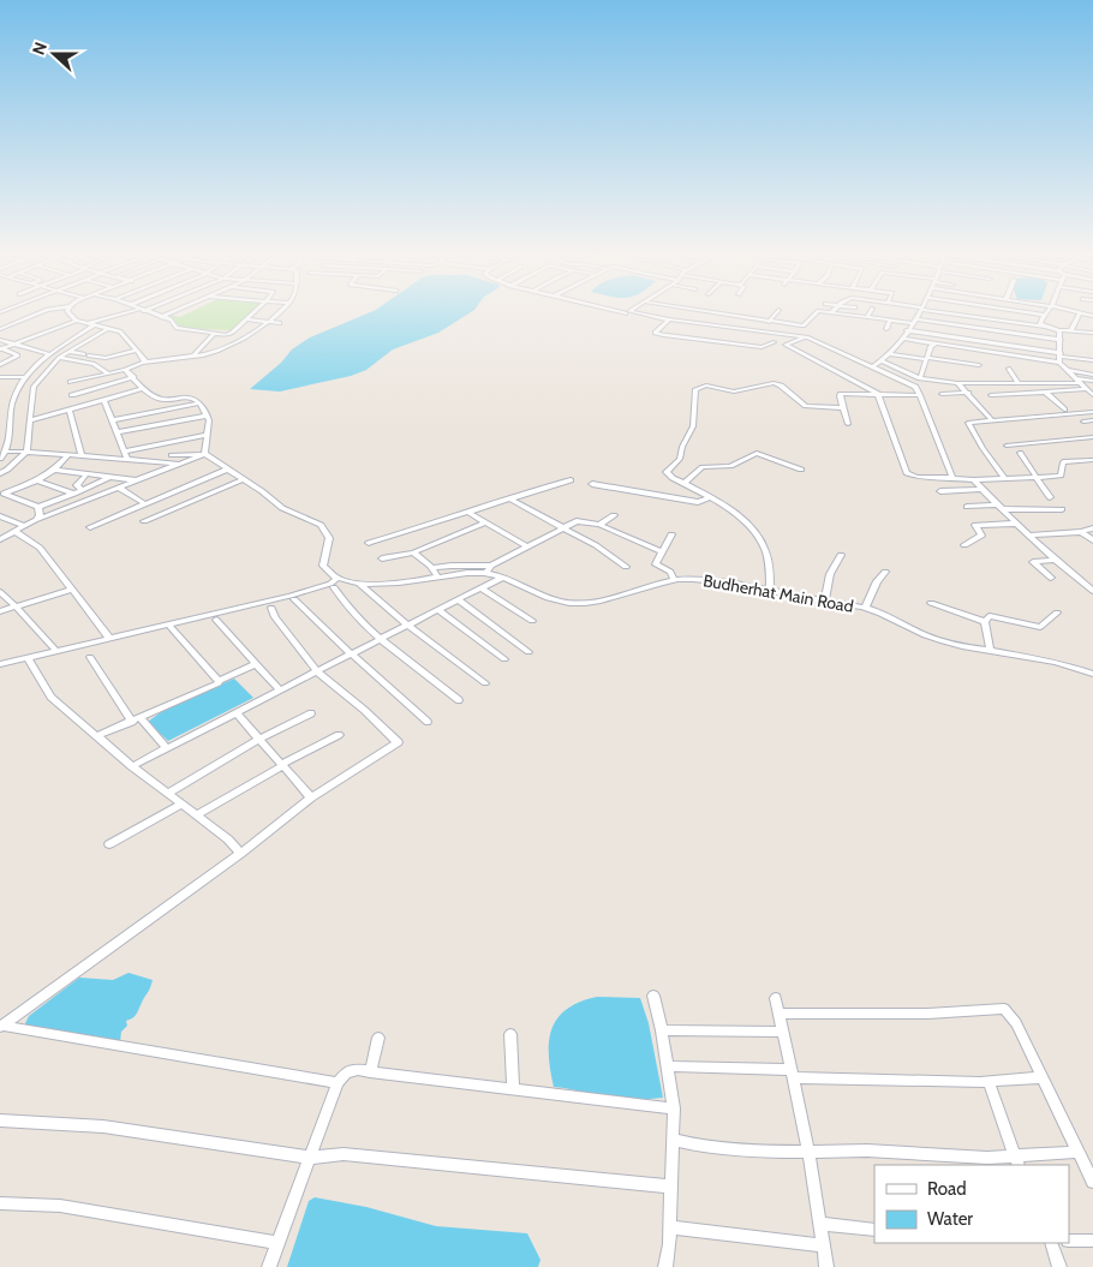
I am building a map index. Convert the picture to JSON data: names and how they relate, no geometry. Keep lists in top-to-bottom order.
{
  "streets": {
    "street": ["Budherhat Main Road"]
  },
  "legend": ["Road", "Water"],
  "north": "left"
}
